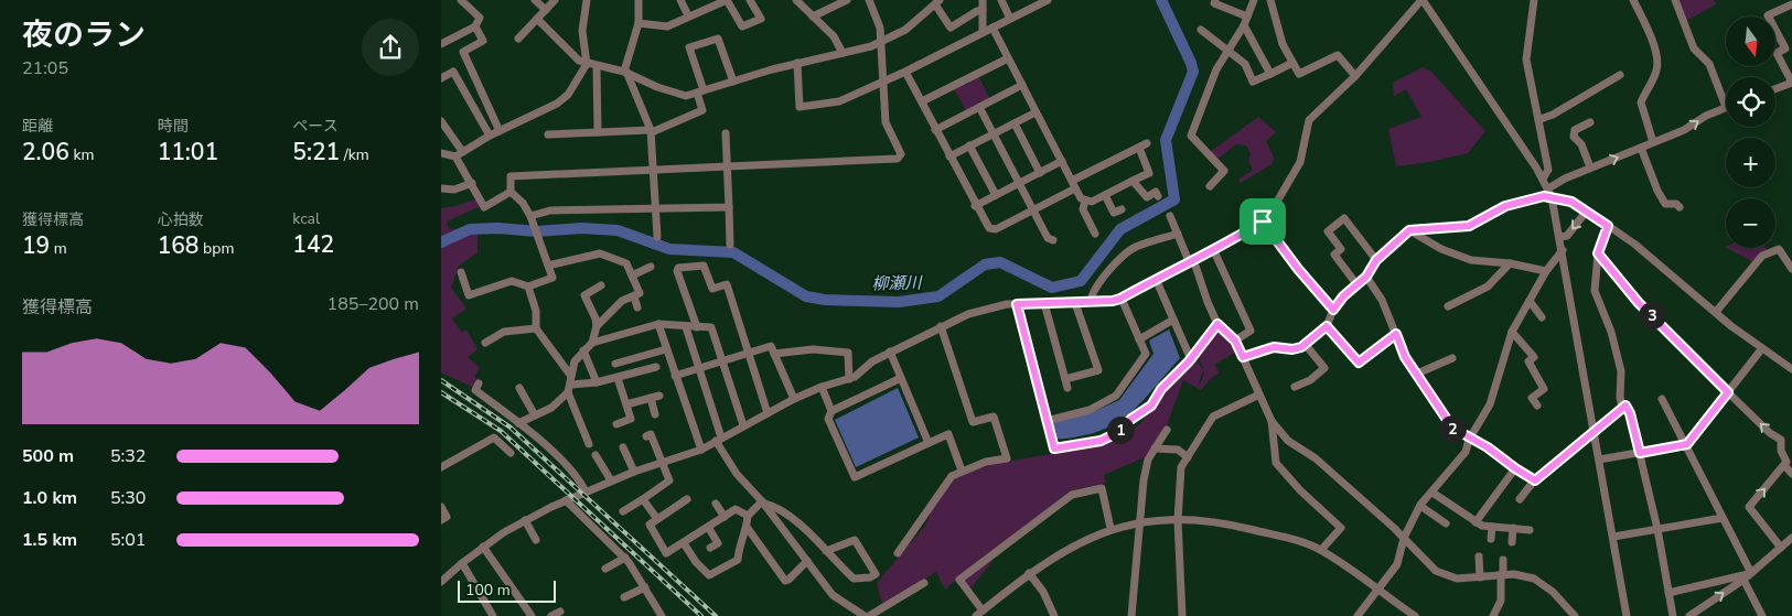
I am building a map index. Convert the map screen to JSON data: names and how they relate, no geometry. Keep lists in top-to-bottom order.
{
  "water": ["柳瀬川"],
  "scale_bar": "100 m",
  "north": "bottom",
  "page": {
    "heading": ["夜のラン", "21:05"],
    "map_buttons": ["+", "−"],
    "stats": [
      ["距離", "2.06 km"],
      ["時間", "11:01"],
      ["ペース", "5:21 /km"],
      ["獲得標高", "19 m"],
      ["心拍数", "168 bpm"],
      ["kcal", "142"]
    ],
    "chart": ["獲得標高", "185–200 m"],
    "pins": ["3", "2", "1"],
    "list": [
      {
        "name": "500 m",
        "note": "5:32"
      },
      {
        "name": "1.0 km",
        "note": "5:30"
      },
      {
        "name": "1.5 km",
        "note": "5:01"
      }
    ],
    "scale": "100 m"
  }
}
